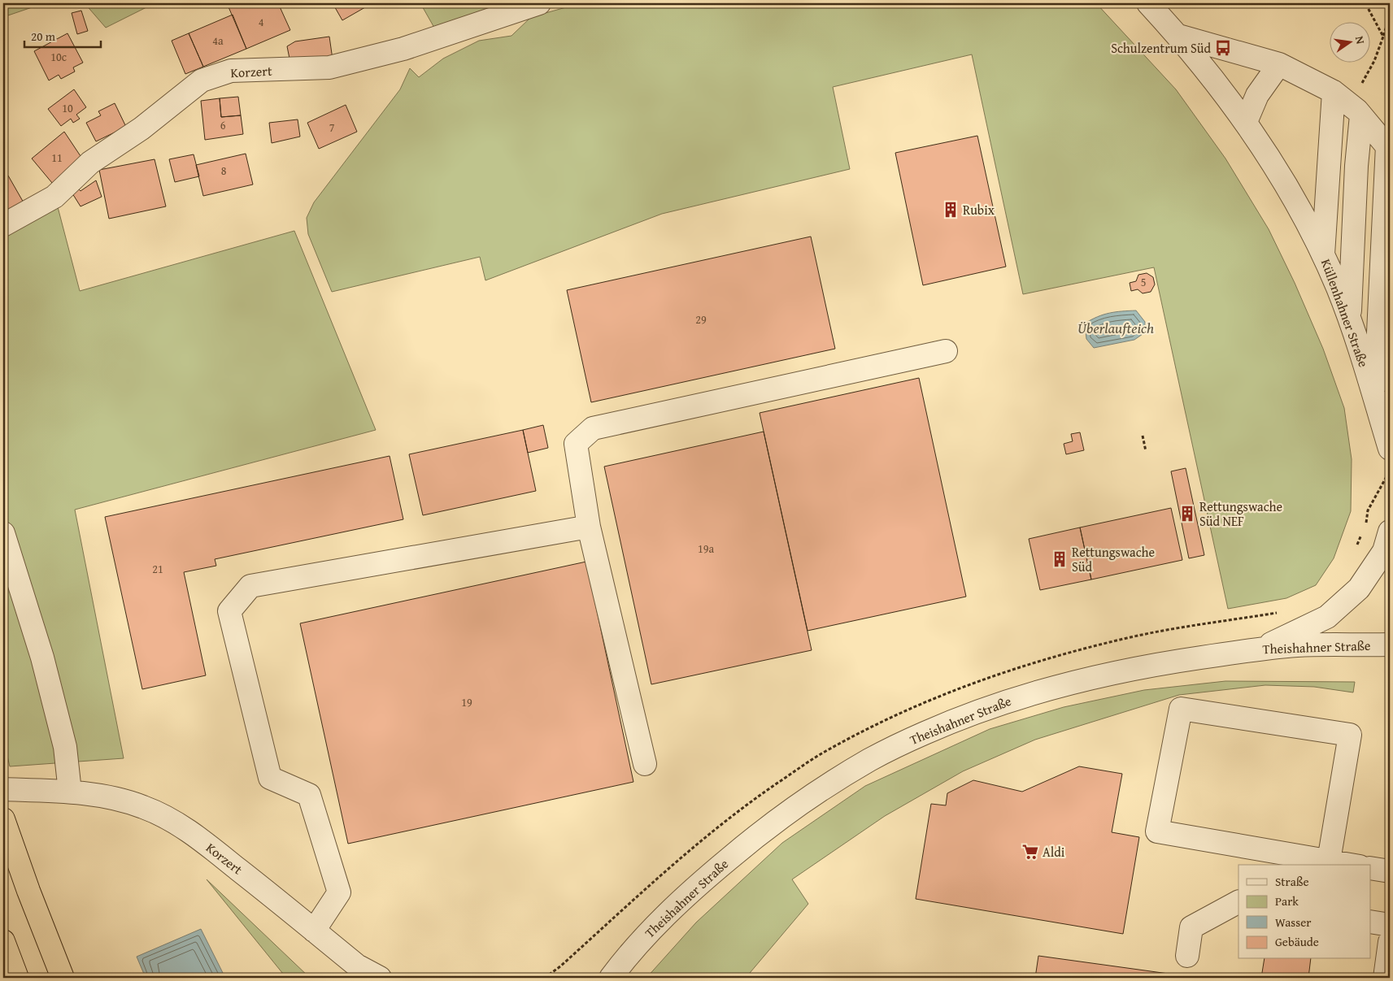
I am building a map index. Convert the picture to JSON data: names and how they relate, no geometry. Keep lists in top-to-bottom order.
{
  "streets": {
    "street": ["Korzert", "Küllenhahner Straße", "Theishahner Straße"]
  },
  "water": ["Überlaufteich"],
  "places": {
    "bus stop": ["Schulzentrum Süd"],
    "building": ["Rubix", "Rettungswache Süd NEF", "Rettungswache Süd"],
    "supermarket": ["Aldi"]
  },
  "house_numbers": [
    "4",
    "4a",
    "10c",
    "10",
    "6",
    "7",
    "11",
    "8",
    "5",
    "29",
    "19a",
    "21",
    "19"
  ],
  "legend": [
    "Straße",
    "Park",
    "Wasser",
    "Gebäude"
  ],
  "scale_bar": "20 m",
  "north": "right"
}
